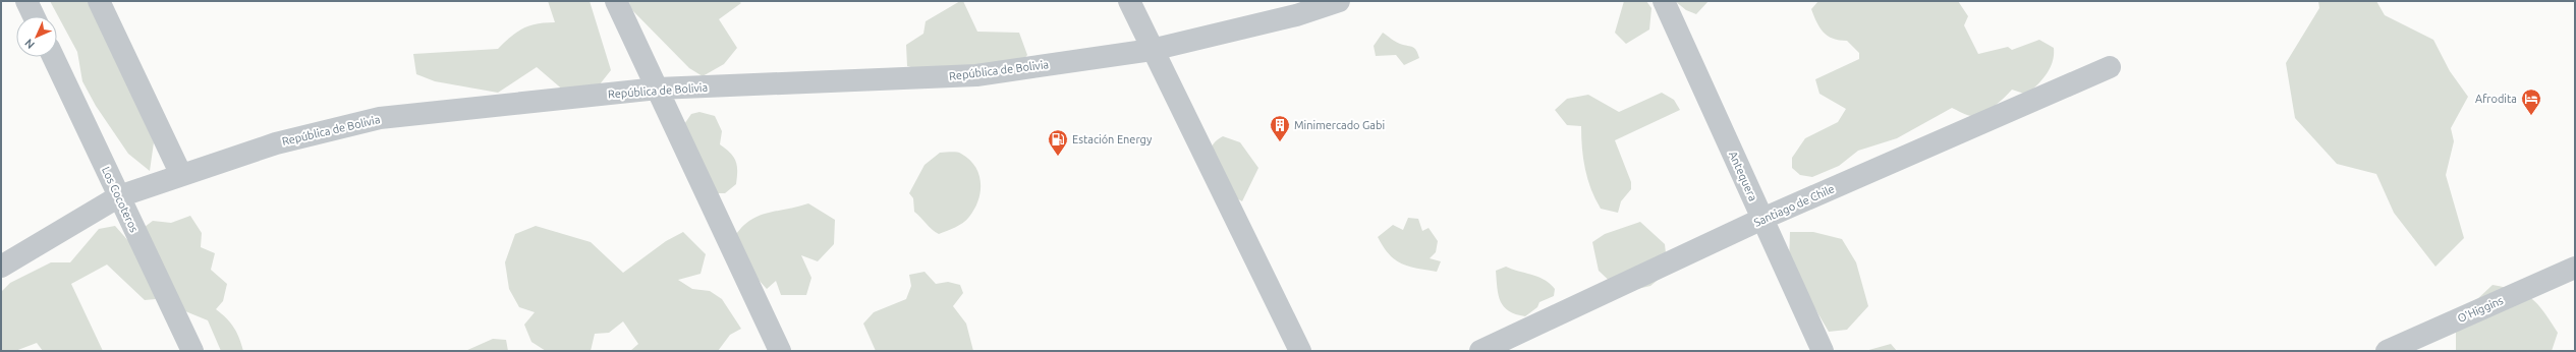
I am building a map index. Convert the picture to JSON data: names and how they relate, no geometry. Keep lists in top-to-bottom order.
{
  "streets": {
    "street": [
      "República de Bolivia",
      "Antequera",
      "Los Cocoteros",
      "Santiago de Chile",
      "O'Higgins"
    ]
  },
  "crossings": [
    ["República de Bolivia", "Los Cocoteros"],
    ["Antequera", "Santiago de Chile"]
  ],
  "places": {
    "hotel": ["Afrodita"],
    "building": ["Minimercado Gabi"],
    "fuel station": ["Estación Energy"]
  },
  "north": "bottom left"
}
